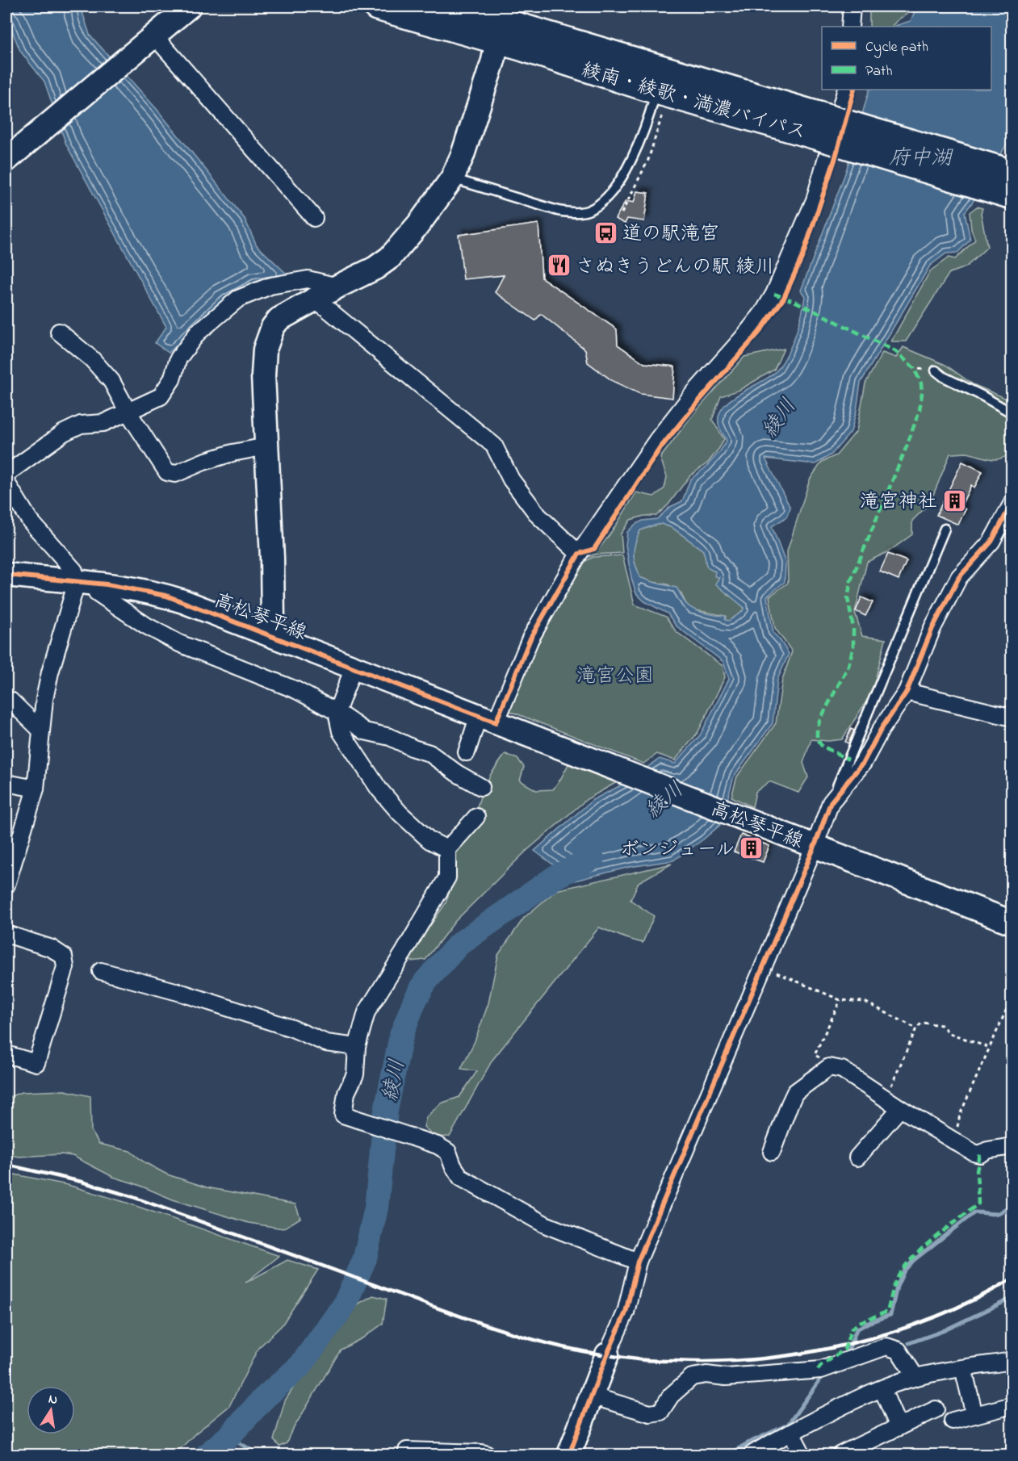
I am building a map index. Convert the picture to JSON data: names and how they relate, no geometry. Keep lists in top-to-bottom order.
{
  "streets": {
    "highway": ["綾南・綾歌・満濃バイパス"],
    "street": ["高松琴平線"]
  },
  "water": ["府中湖", "綾川"],
  "parks": ["滝宮公園"],
  "places": {
    "bus stop": ["道の駅滝宮"],
    "restaurant": ["さぬきうどんの駅 綾川"],
    "building": ["滝宮神社", "ボンジュール"]
  },
  "legend": ["Cycle path", "Path"],
  "north": "top"
}
